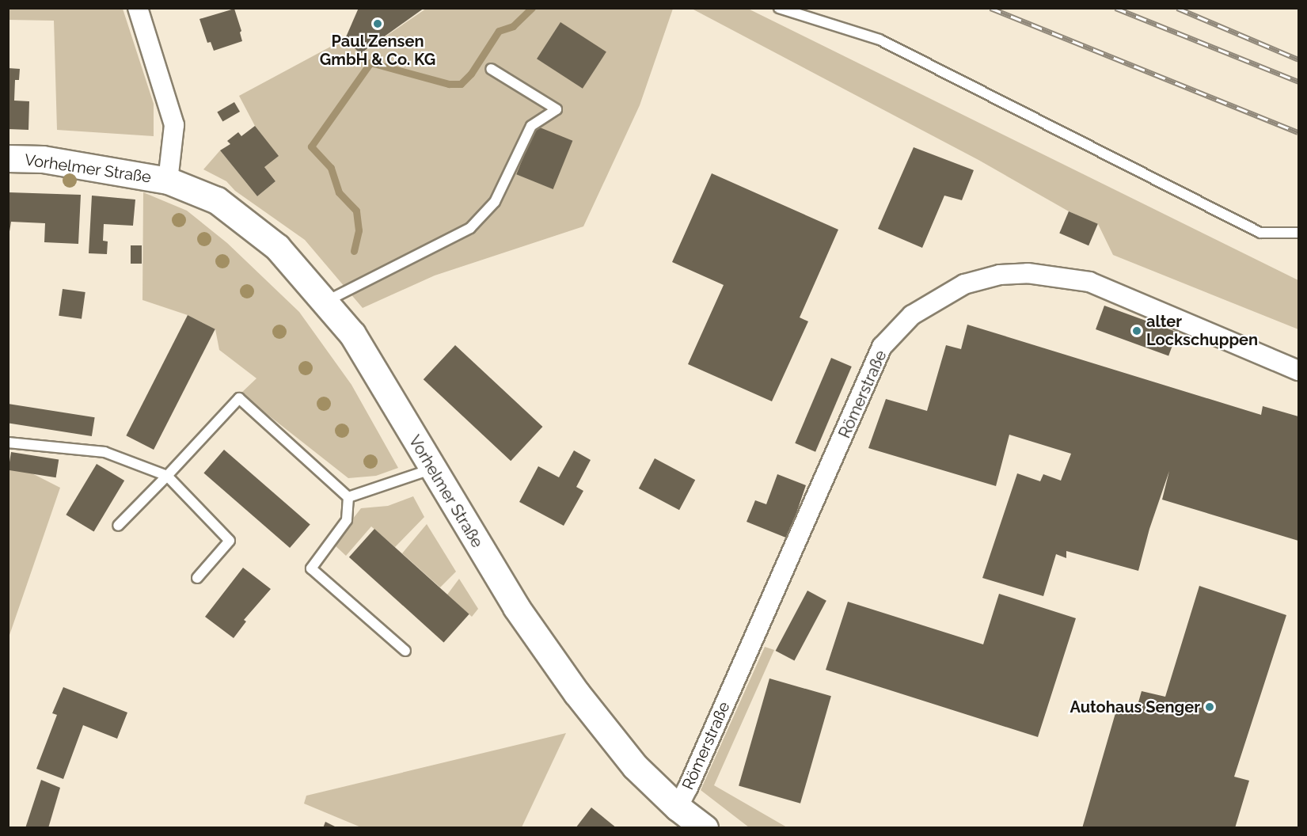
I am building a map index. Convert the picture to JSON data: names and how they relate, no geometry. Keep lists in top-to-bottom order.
{
  "streets": {
    "street": ["Vorhelmer Straße", "Römerstraße"]
  },
  "crossings": [
    ["Vorhelmer Straße", "Römerstraße"]
  ],
  "places": ["Paul Zensen GmbH & Co. KG", "alter Lockschuppen", "Autohaus Senger"]
}
